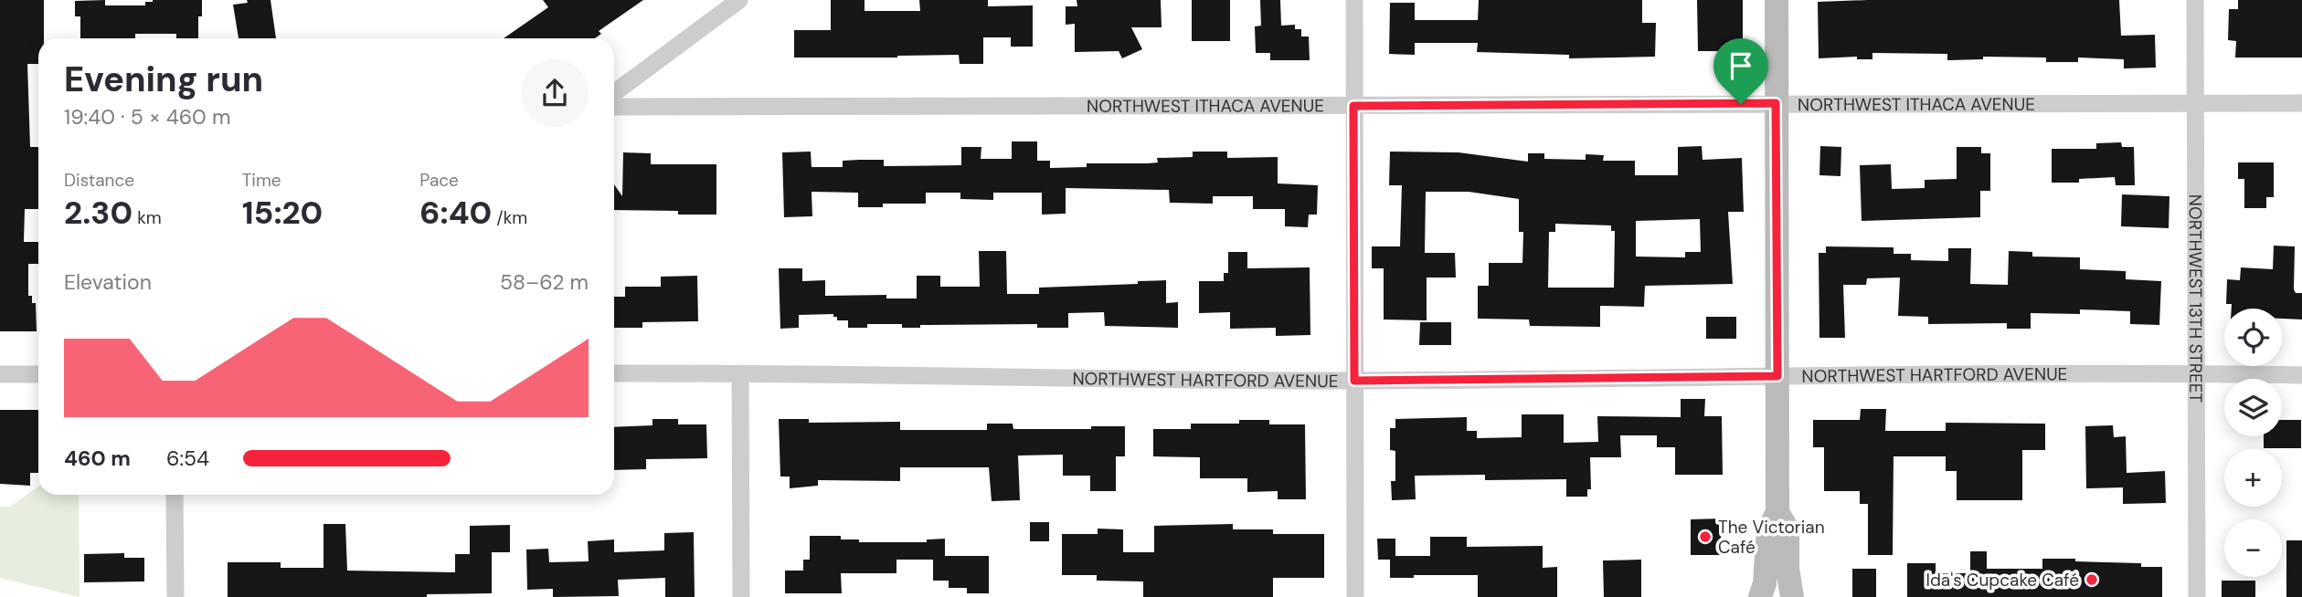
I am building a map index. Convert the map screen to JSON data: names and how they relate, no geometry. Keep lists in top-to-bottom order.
{
  "streets": {
    "street": ["NORTHWEST ITHACA AVENUE", "NORTHWEST 13TH STREET", "NORTHWEST HARTFORD AVENUE"]
  },
  "crossings": [
    ["NORTHWEST ITHACA AVENUE", "NORTHWEST 13TH STREET"],
    ["NORTHWEST 13TH STREET", "NORTHWEST HARTFORD AVENUE"]
  ],
  "places": ["The Victorian Café", "Ida's Cupcake Café"],
  "page": {
    "heading": ["Evening run", "19:40 · 5 × 460 m"],
    "stats": [
      ["Distance", "2.30 km"],
      ["Time", "15:20"],
      ["Pace", "6:40 /km"]
    ],
    "chart": ["Elevation", "58–62 m"],
    "map_buttons": ["+", "−"],
    "list": [
      {
        "name": "460 m",
        "note": "6:54"
      }
    ]
  }
}
